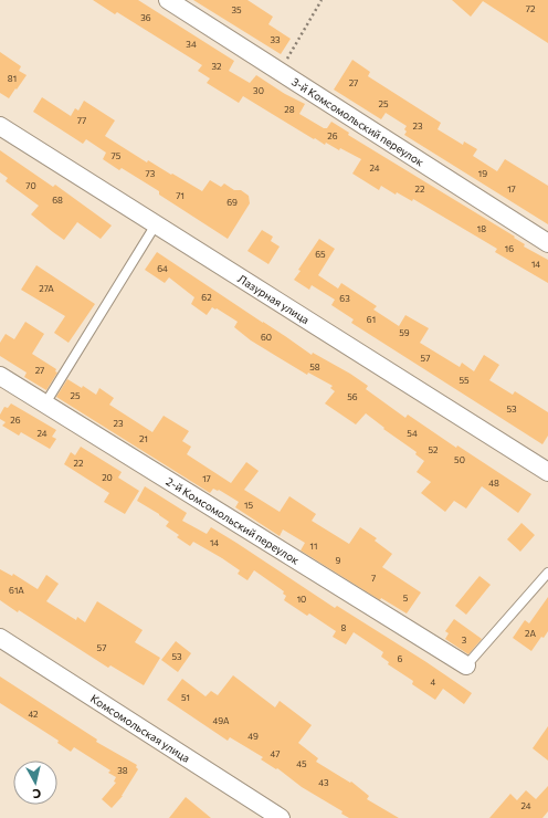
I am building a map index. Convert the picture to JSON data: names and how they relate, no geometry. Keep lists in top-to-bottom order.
{
  "streets": {
    "street": [
      "3-й Комсомольский переулок",
      "Лазурная улица",
      "2-й Комсомольский переулок",
      "Комсомольская улица"
    ]
  },
  "house_numbers": [
    "72",
    "35",
    "36",
    "33",
    "34",
    "32",
    "81",
    "27",
    "30",
    "25",
    "28",
    "77",
    "23",
    "26",
    "75",
    "24",
    "73",
    "19",
    "70",
    "22",
    "17",
    "71",
    "68",
    "69",
    "18",
    "16",
    "65",
    "14",
    "64",
    "27А",
    "62",
    "63",
    "61",
    "59",
    "60",
    "57",
    "58",
    "27",
    "55",
    "25",
    "56",
    "53",
    "26",
    "23",
    "24",
    "54",
    "21",
    "52",
    "50",
    "22",
    "20",
    "17",
    "48",
    "15",
    "14",
    "11",
    "9",
    "7",
    "61А",
    "5",
    "10",
    "8",
    "2А",
    "3",
    "57",
    "53",
    "6",
    "4",
    "51",
    "42",
    "49А",
    "49",
    "47",
    "45",
    "38",
    "43",
    "24"
  ],
  "north": "bottom"
}
